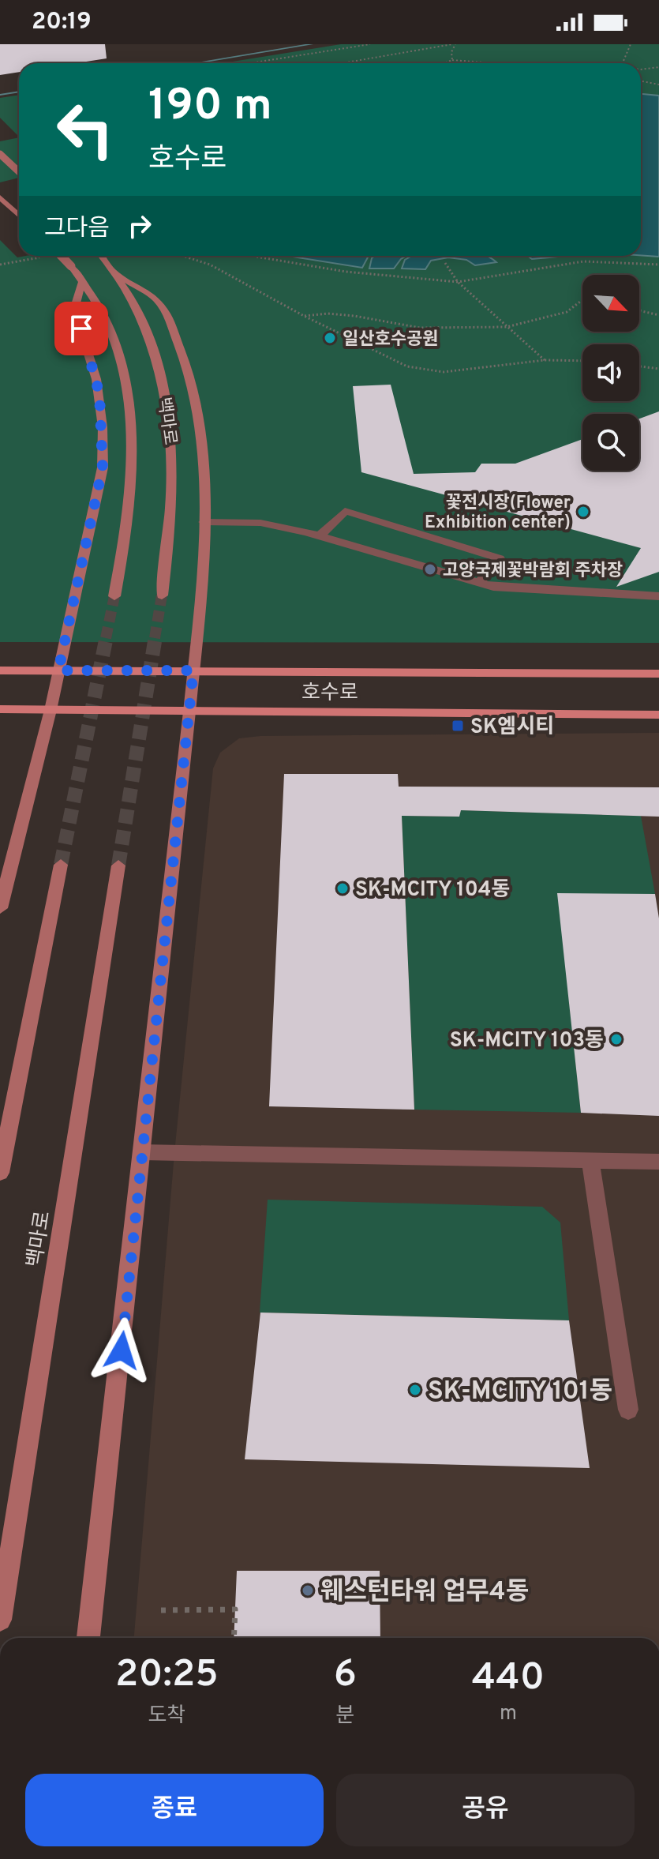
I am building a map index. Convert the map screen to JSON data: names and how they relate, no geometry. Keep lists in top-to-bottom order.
{
  "streets": {
    "main road": ["백마로", "호수로"]
  },
  "places": {
    "other": [
      "일산호수공원",
      "꽃전시장(Flower Exhibition center)",
      "고양국제꽃박람회 주차장",
      "SK-MCITY 104동",
      "SK-MCITY 103동",
      "SK-MCITY 101동",
      "웨스턴타워 업무4동"
    ],
    "transit": ["SK엠시티"]
  },
  "north": "bottom right",
  "page": {
    "status": "20:19",
    "turn": ["190 m", "호수로"],
    "then": "그다음",
    "eta": [
      "20:25",
      "도착",
      "6",
      "분",
      "440",
      "m"
    ],
    "buttons": ["종료", "공유"]
  }
}
